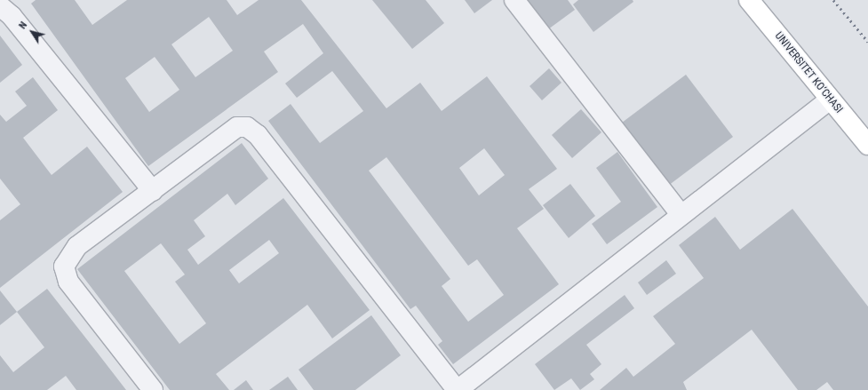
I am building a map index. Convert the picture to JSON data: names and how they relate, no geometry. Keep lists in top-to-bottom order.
{
  "streets": {
    "main road": ["UNIVERSITET KО‘CHASI"]
  },
  "north": "top left"
}
